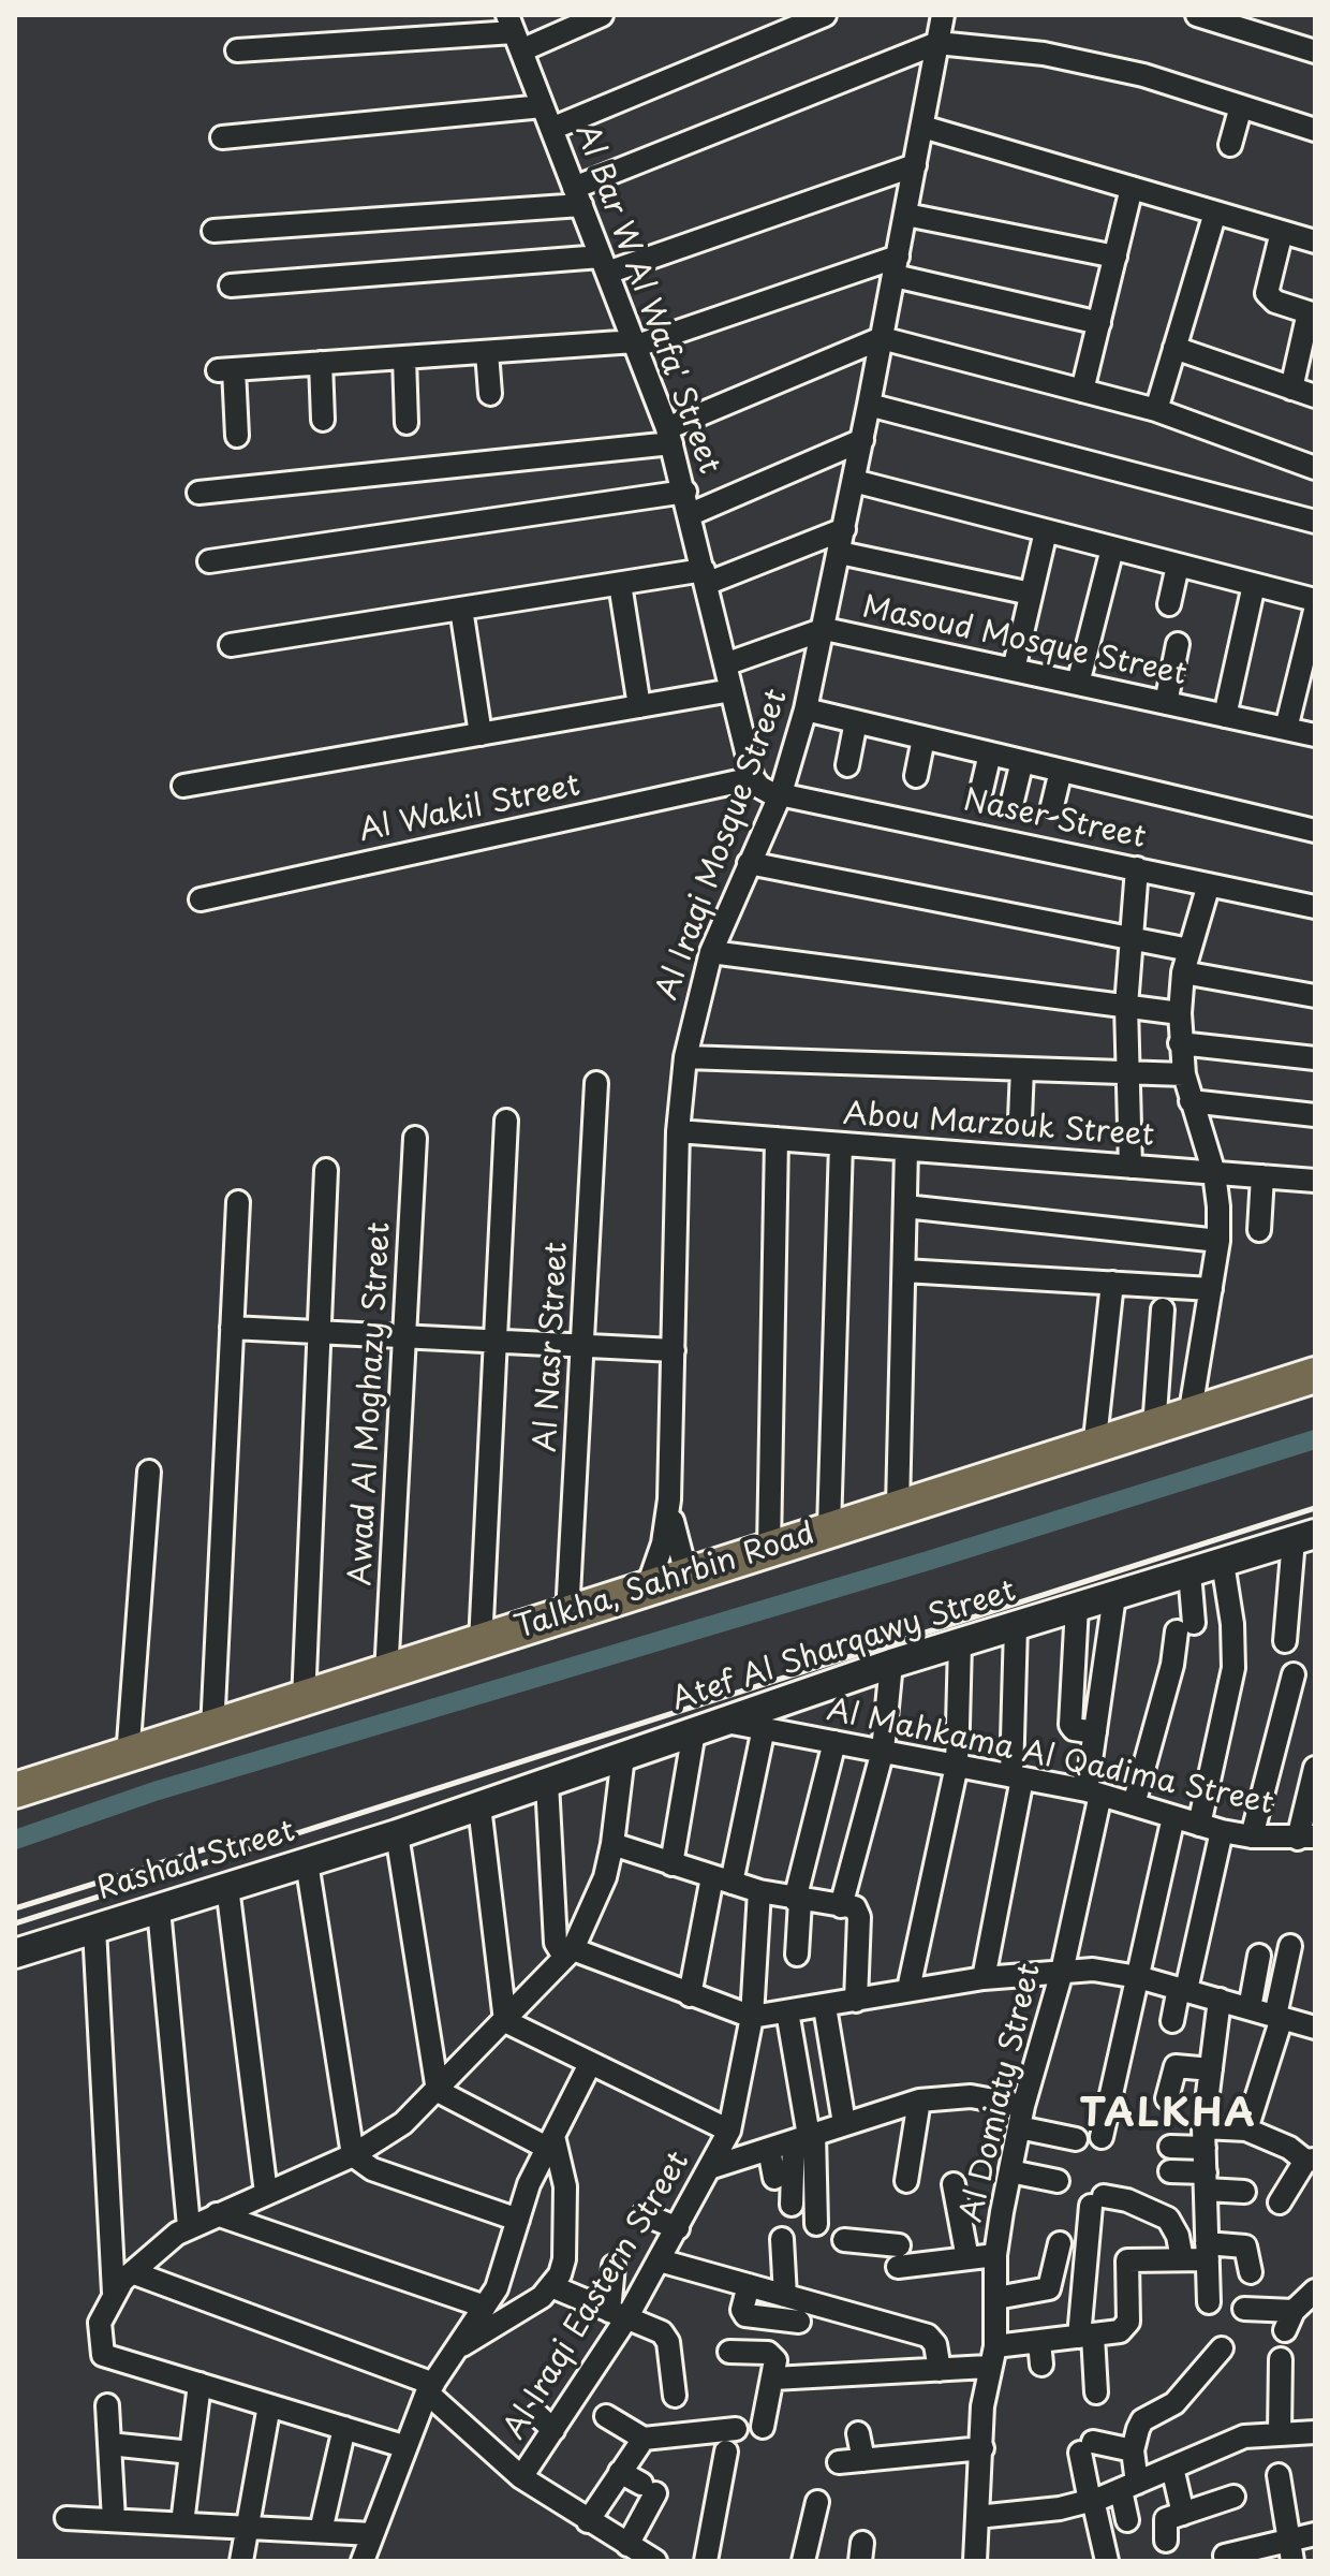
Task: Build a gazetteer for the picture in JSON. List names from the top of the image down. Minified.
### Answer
{"streets":{"main road":["Talkha, Sahrbin Road"],"street":["Al Bar W Al Wafa' Street","Masoud Mosque Street","Al Wakil Street","Naser Street","Al Iraqi Mosque Street","Abou Marzouk Street","Al Nasr Street","Awad Al Moghazy Street","Atef Al Sharqawy Street","Al Mahkama Al Qadima Street","Rashad Street","Al Domiaty Street","Al Iraqi Eastern Street"]},"crossings":[["Al Bar W Al Wafa' Street","Masoud Mosque Street"],["Al Bar W Al Wafa' Street","Al Wakil Street"],["Masoud Mosque Street","Al Iraqi Mosque Street"],["Naser Street","Al Iraqi Mosque Street"],["Al Iraqi Mosque Street","Abou Marzouk Street"],["Al Iraqi Mosque Street","Talkha, Sahrbin Road"],["Al Nasr Street","Talkha, Sahrbin Road"],["Awad Al Moghazy Street","Talkha, Sahrbin Road"],["Atef Al Sharqawy Street","Al Mahkama Al Qadima Street"],["Atef Al Sharqawy Street","Rashad Street"],["Atef Al Sharqawy Street","Al Domiaty Street"],["Al Mahkama Al Qadima Street","Al Domiaty Street"]],"districts":["TALKHA"]}
